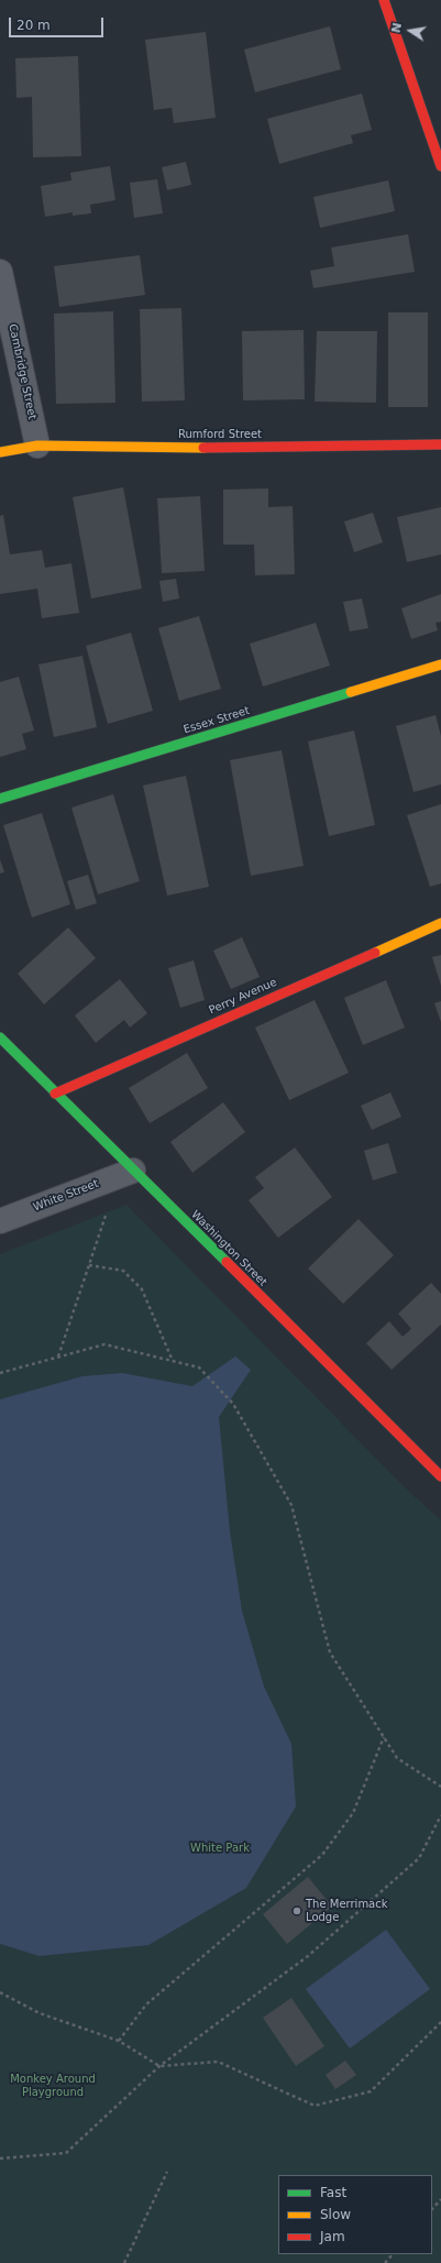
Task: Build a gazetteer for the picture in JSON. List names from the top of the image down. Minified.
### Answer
{"streets":{"street":["Cambridge Street","Rumford Street","Essex Street","Perry Avenue","White Street","Washington Street"]},"crossings":[["Cambridge Street","Rumford Street"],["Perry Avenue","Washington Street"],["White Street","Washington Street"]],"parks":["White Park","Monkey Around Playground"],"places":["The Merrimack Lodge"],"legend":["Fast","Slow","Jam"],"scale_bar":"20 m","north":"left"}
